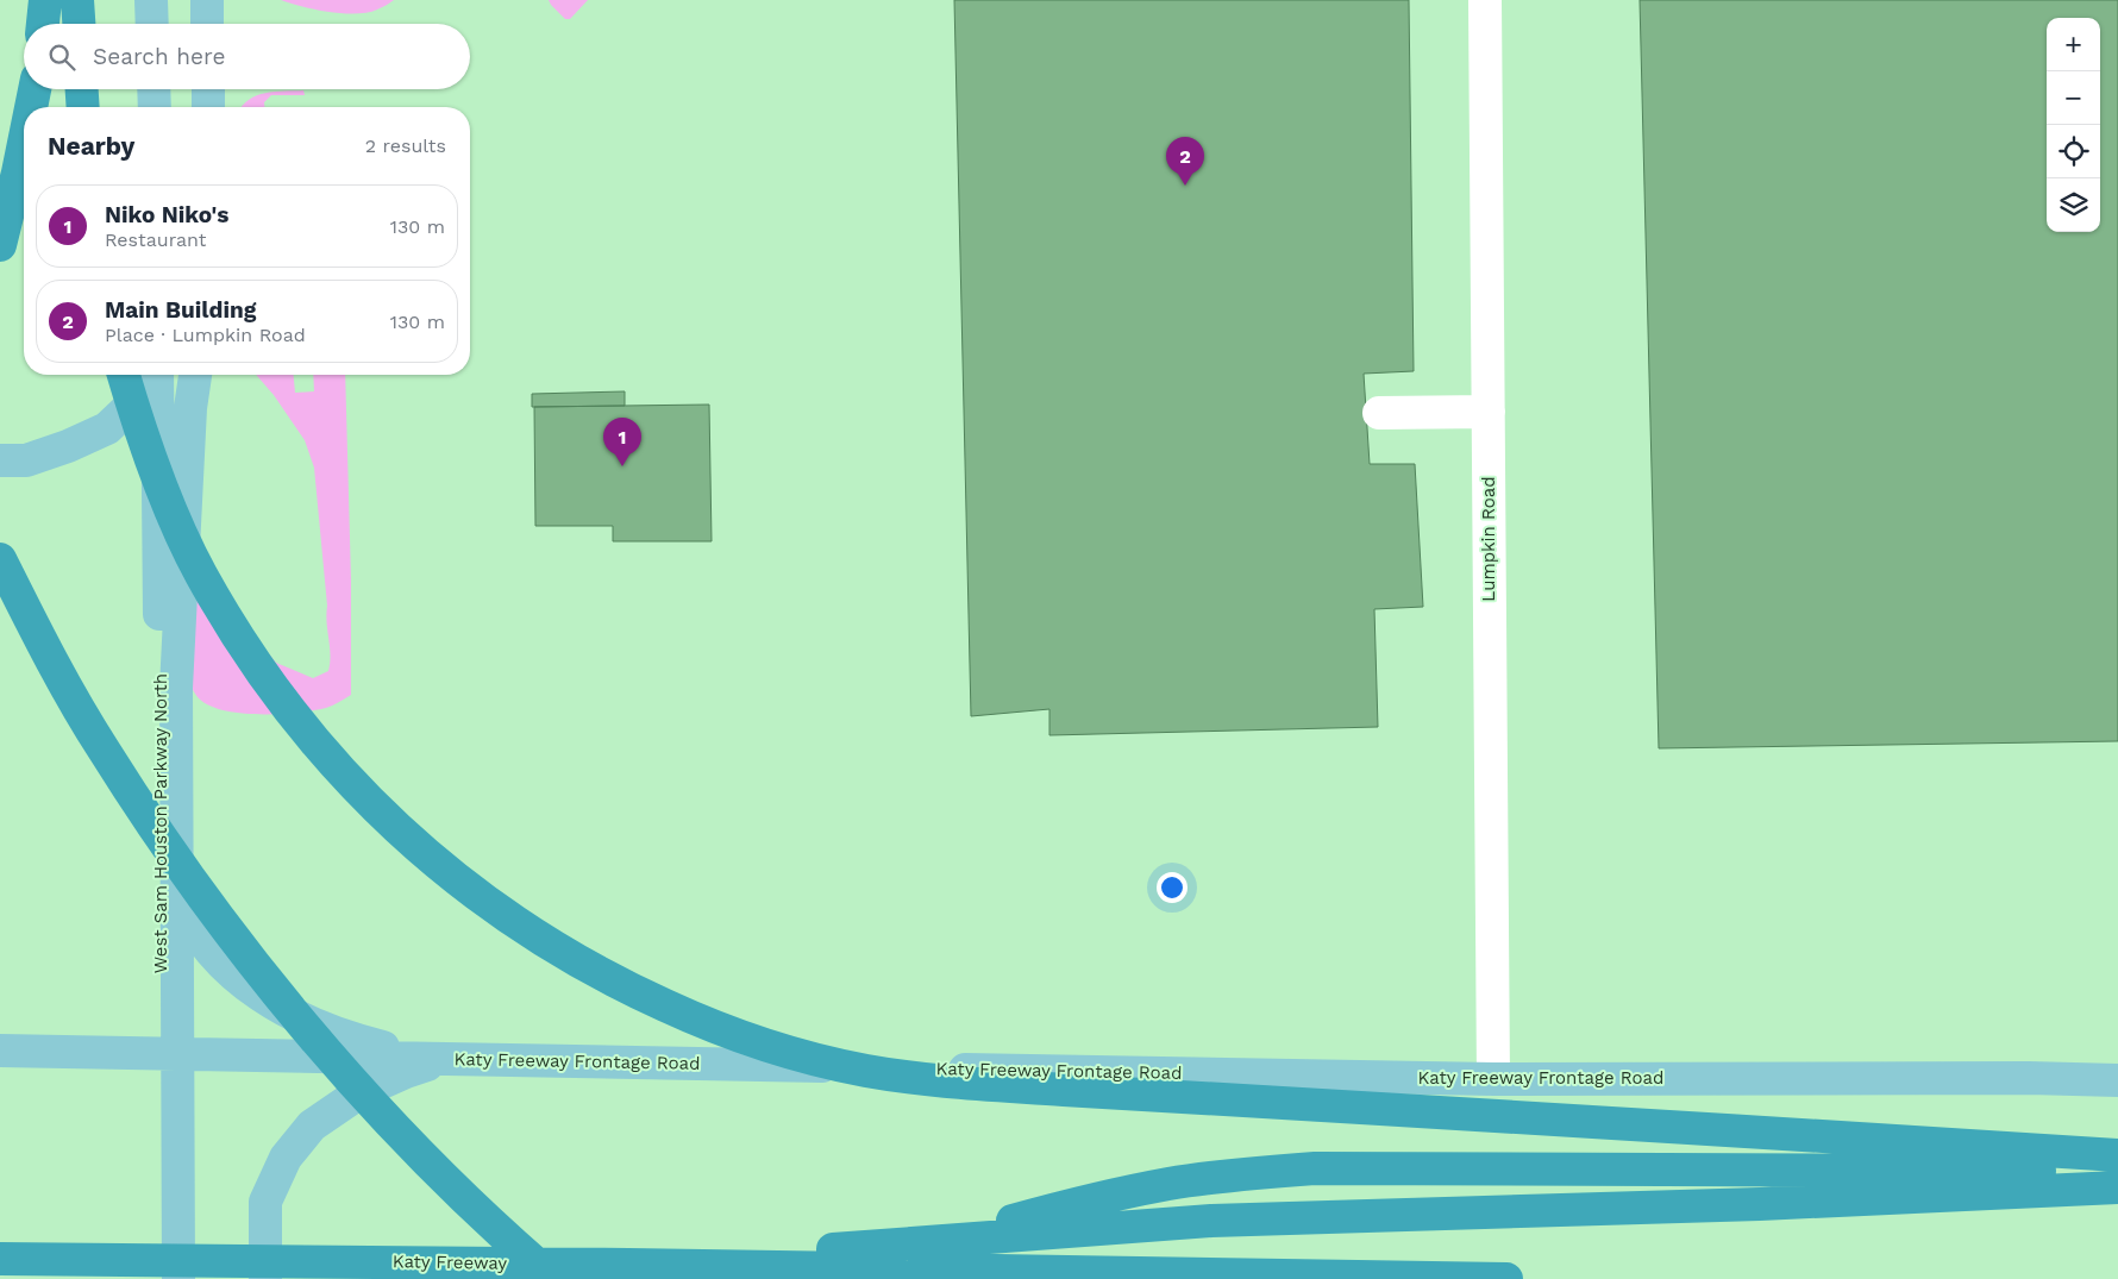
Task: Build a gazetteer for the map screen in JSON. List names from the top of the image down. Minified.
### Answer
{"streets":{"highway":["Katy Freeway"],"main road":["West Sam Houston Parkway North","Katy Freeway Frontage Road"],"street":["Lumpkin Road"]},"crossings":[["Lumpkin Road","Katy Freeway Frontage Road"]],"page":{"map_buttons":["+","−"],"search":"Search here","heading":["Nearby","2 results"],"pins":["2","1"],"list":[{"mark":"1","name":"Niko Niko's","note":"Restaurant","value":"130 m"},{"mark":"2","name":"Main Building","note":"Place · Lumpkin Road","value":"130 m"}]}}
